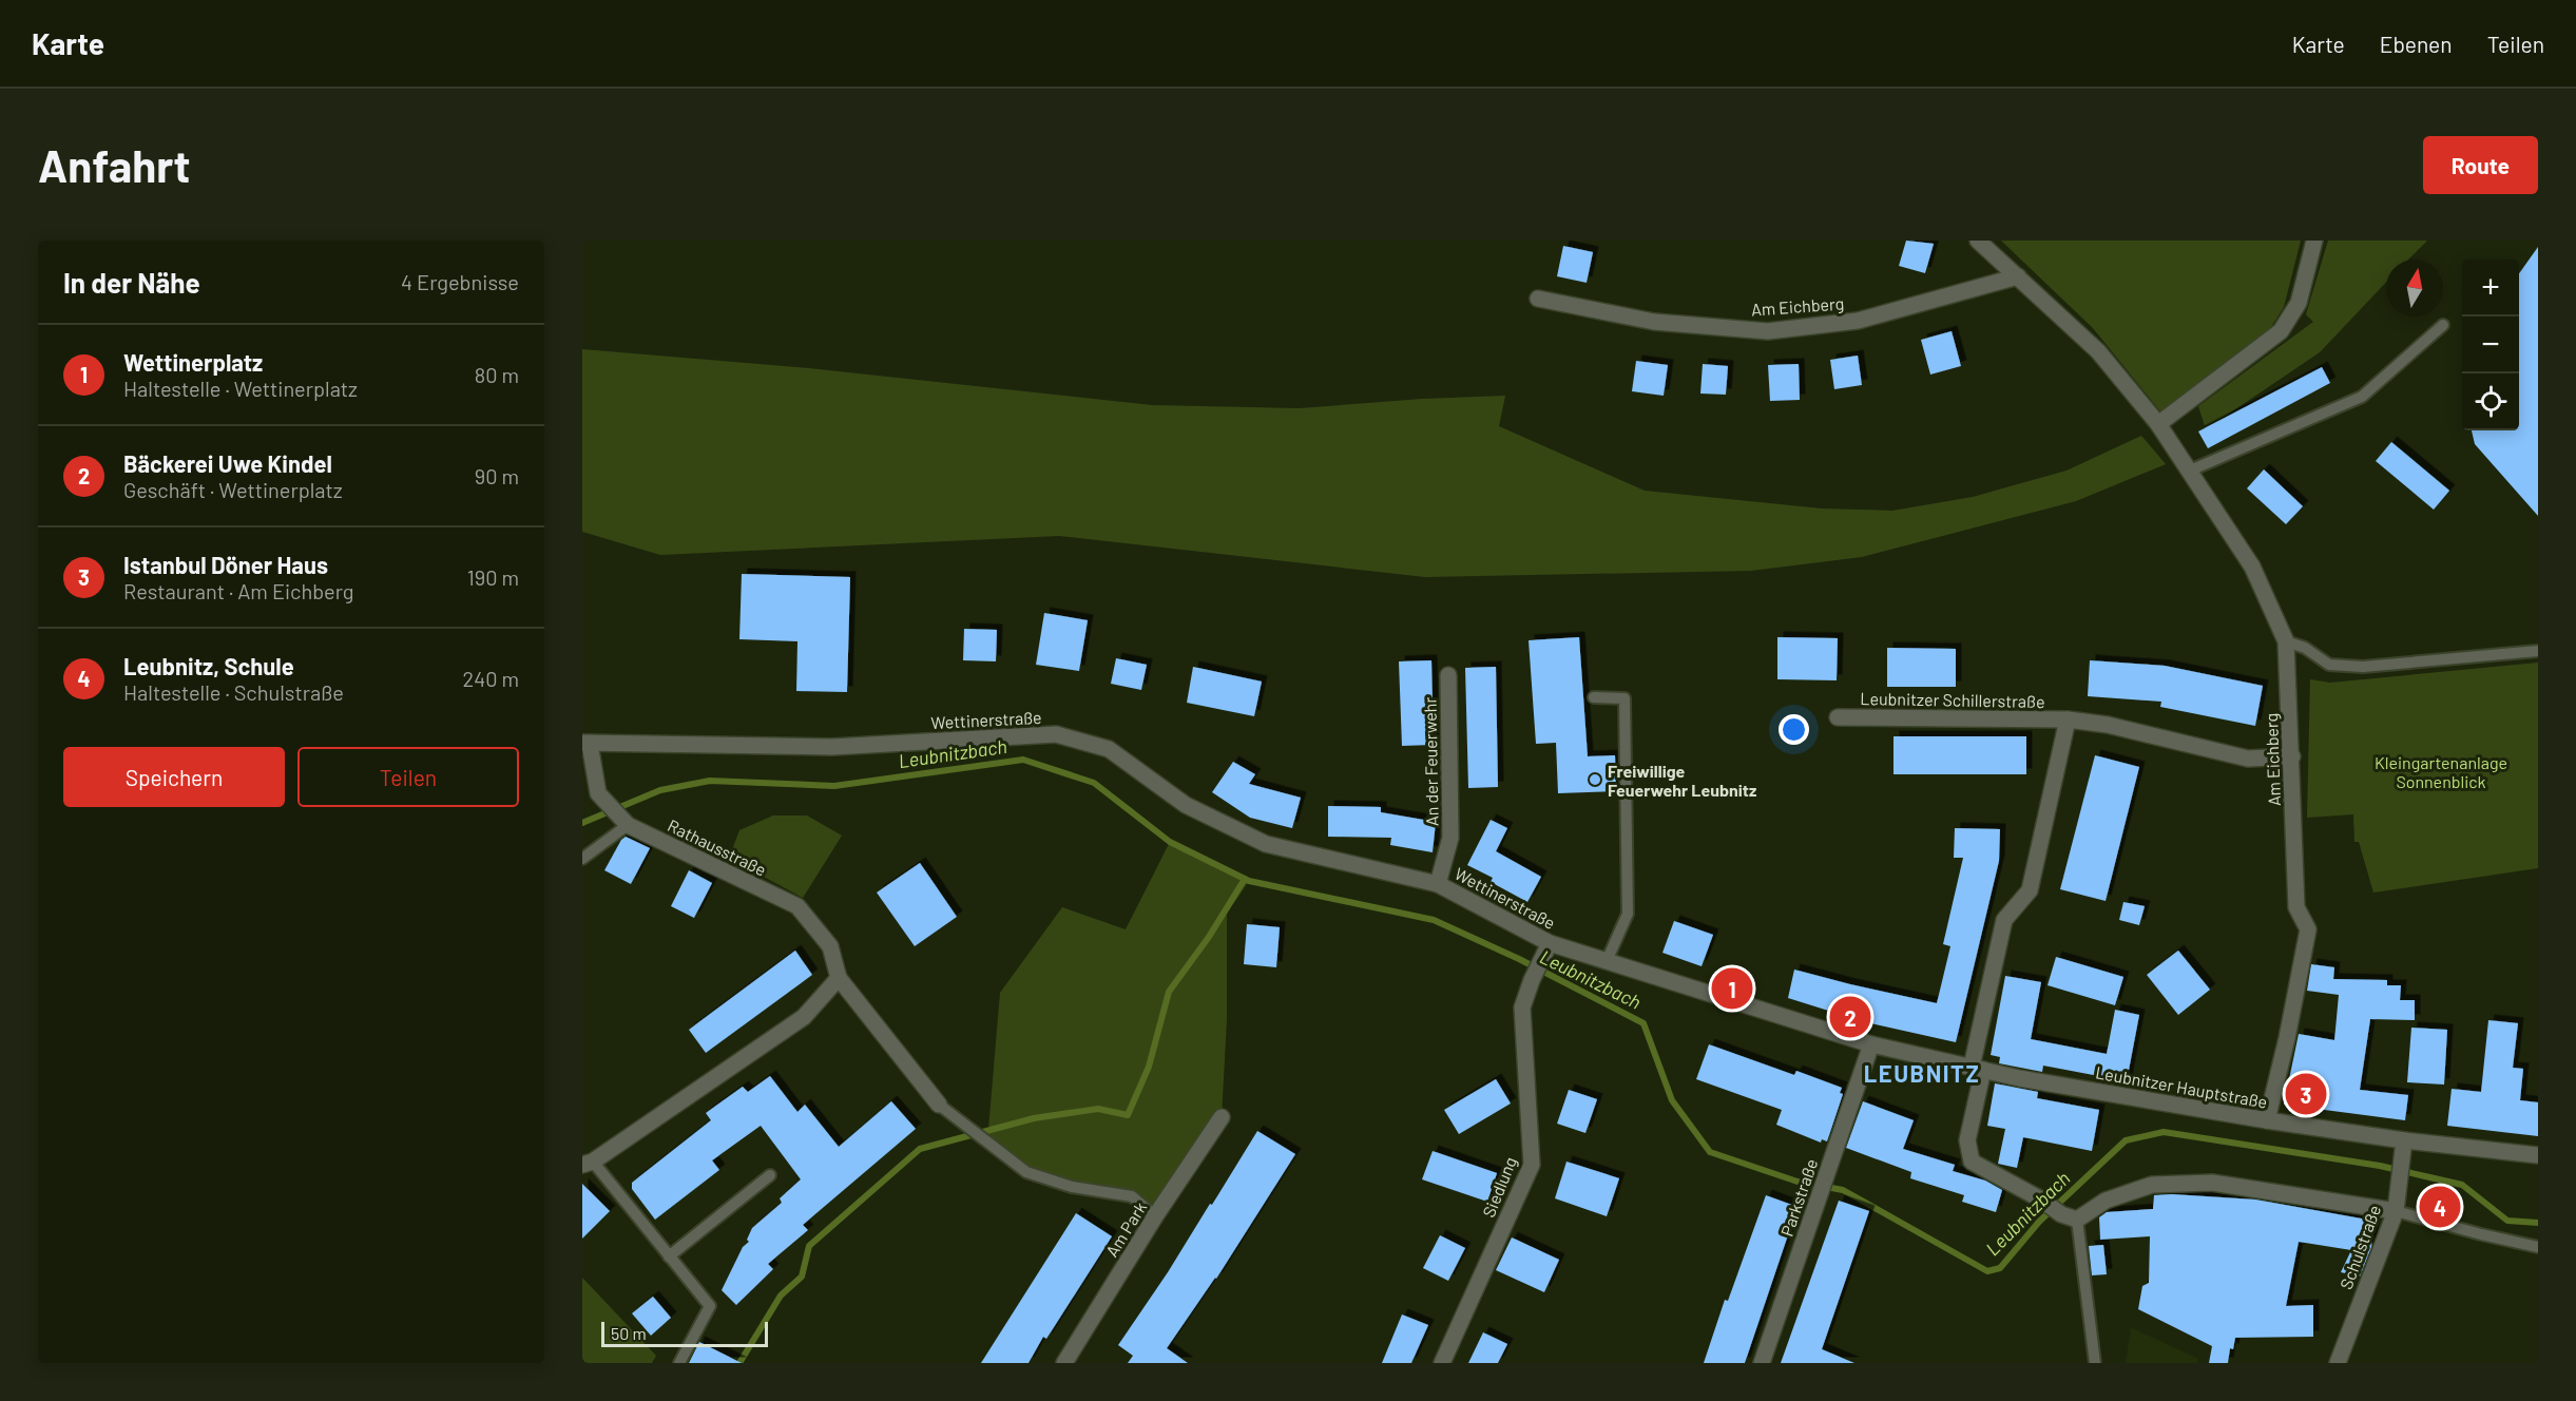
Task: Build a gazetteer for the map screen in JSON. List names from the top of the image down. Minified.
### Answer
{"streets":{"street":["Am Eichberg","Leubnitzer Schillerstraße","Wettinerstraße","An der Feuerwehr","Rathausstraße","Leubnitzer Hauptstraße","Siedlung","Parkstraße","Am Park","Schulstraße"]},"crossings":[["Am Eichberg","Leubnitzer Schillerstraße"],["Am Eichberg","Leubnitzer Hauptstraße"],["Leubnitzer Schillerstraße","Leubnitzer Hauptstraße"],["Wettinerstraße","An der Feuerwehr"],["Wettinerstraße","Rathausstraße"],["Wettinerstraße","Leubnitzer Hauptstraße"],["Wettinerstraße","Siedlung"],["Wettinerstraße","Parkstraße"],["Leubnitzer Hauptstraße","Parkstraße"],["Leubnitzer Hauptstraße","Schulstraße"]],"districts":["LEUBNITZ"],"water":["Leubnitzbach"],"parks":["Kleingartenanlage Sonnenblick"],"places":["Freiwillige Feuerwehr Leubnitz"],"scale_bar":"50 m","north":"top","page":{"header":"Karte","nav":["Karte","Ebenen","Teilen"],"buttons":["Route",["Speichern","Teilen"]],"title":"Anfahrt","heading":["In der Nähe","4 Ergebnisse"],"map_buttons":["+","−"],"list":[{"mark":"1","name":"Wettinerplatz","note":"Haltestelle · Wettinerplatz","value":"80 m"},{"mark":"2","name":"Bäckerei Uwe Kindel","note":"Geschäft · Wettinerplatz","value":"90 m"},{"mark":"3","name":"Istanbul Döner Haus","note":"Restaurant · Am Eichberg","value":"190 m"},{"mark":"4","name":"Leubnitz, Schule","note":"Haltestelle · Schulstraße","value":"240 m"}],"pins":["1","2","3","4"],"scale":"50 m"}}
